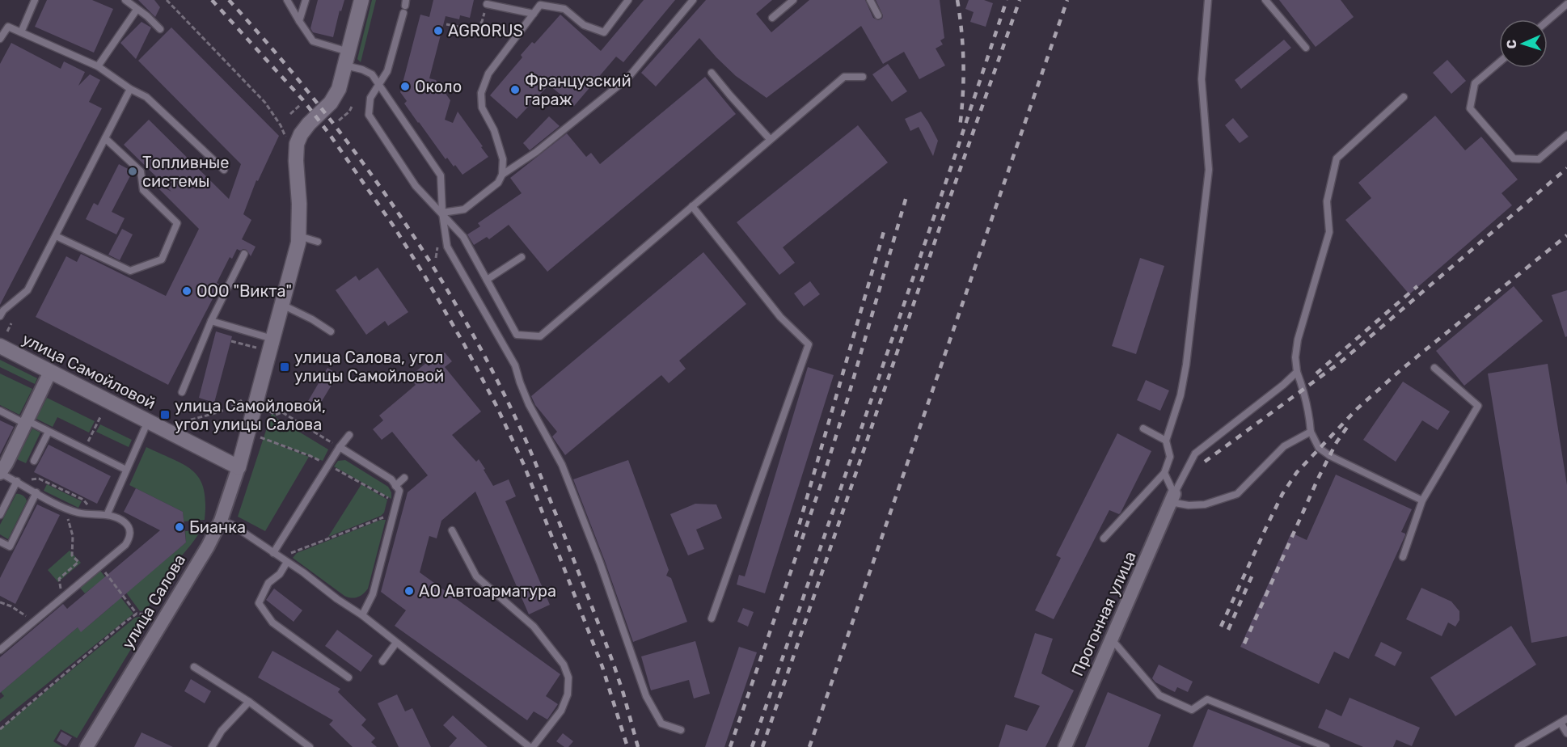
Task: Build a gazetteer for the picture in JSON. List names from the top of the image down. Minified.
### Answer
{"streets":{"street":["улица Самойловой","улица Салова","Прогонная улица"]},"crossings":[["улица Самойловой","улица Салова"]],"places":{"other":["AGRORUS","Около","Французский гараж","Топливные системы","ООО \"Викта\"","Бианка","АО Автоарматура"],"transit":["улица Салова, угол улицы Самойловой","улица Самойловой, угол улицы Салова"]},"north":"left"}
